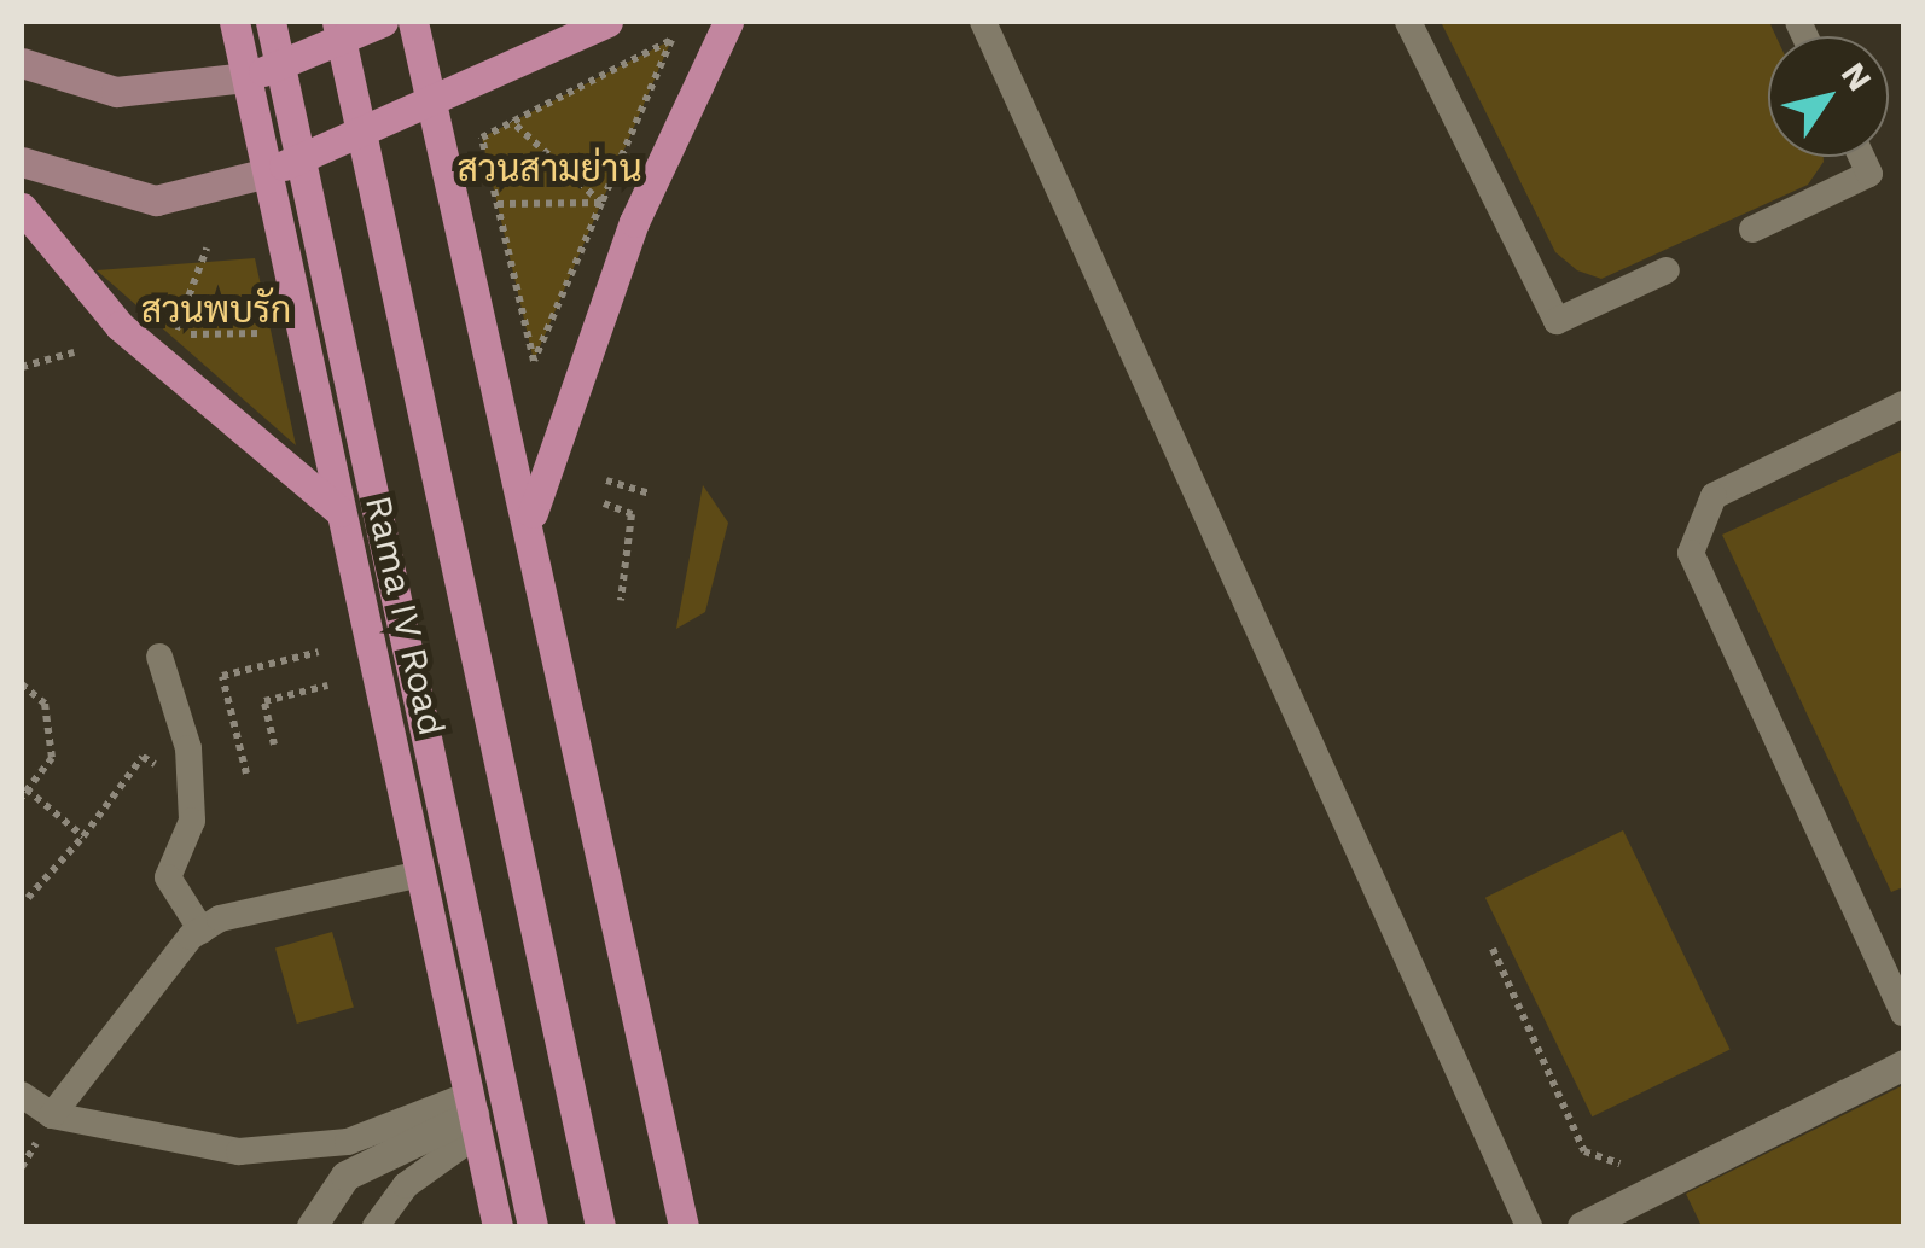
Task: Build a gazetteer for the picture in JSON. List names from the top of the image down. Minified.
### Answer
{"streets":{"main road":["Rama IV Road"]},"parks":["สวนสามย่าน","สวนพบรัก"],"north":"top right"}
